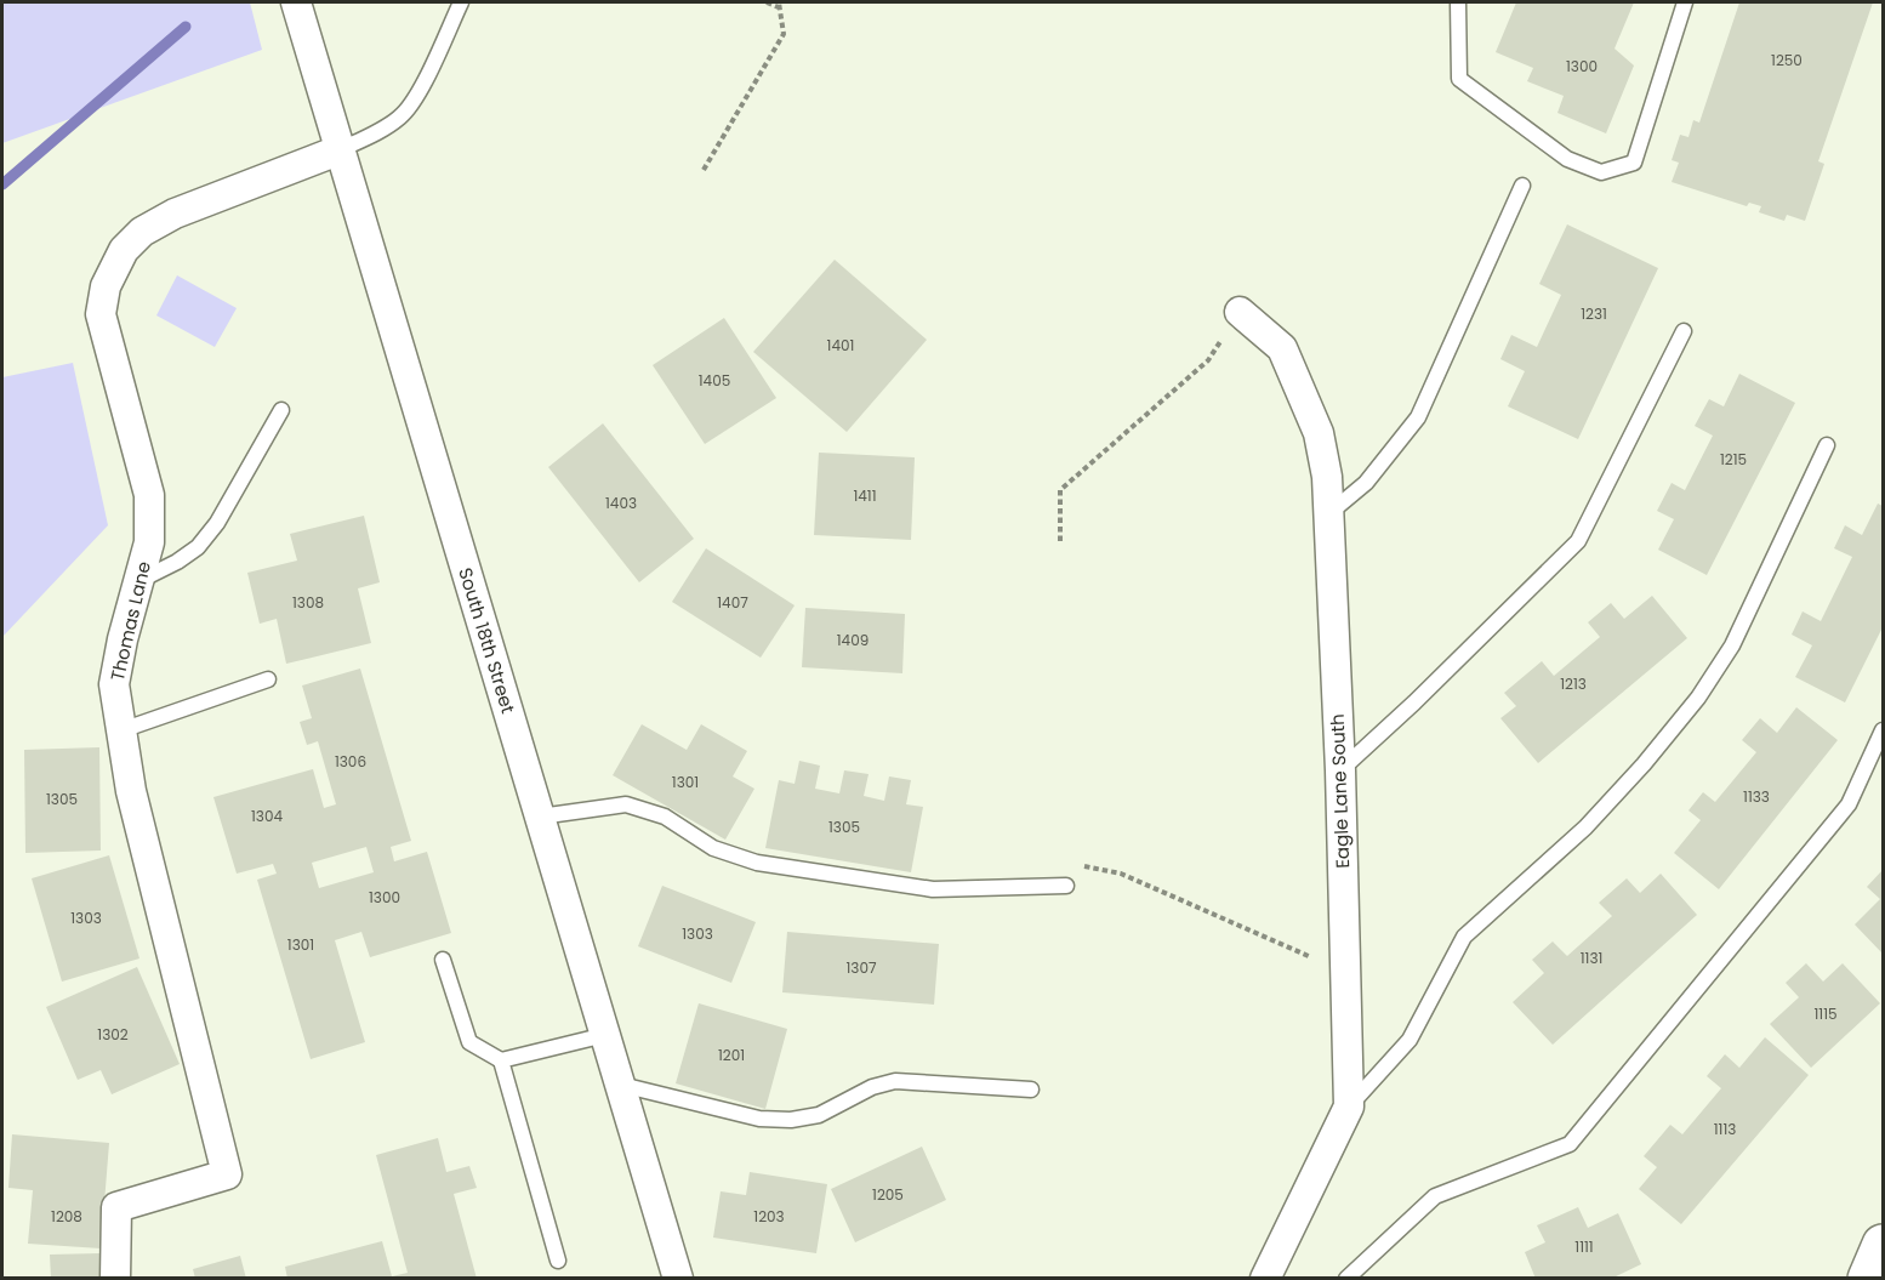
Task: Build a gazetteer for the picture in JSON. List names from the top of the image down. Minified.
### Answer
{"streets":{"street":["Thomas Lane","South 18th Street","Eagle Lane South"]},"crossings":[["Thomas Lane","South 18th Street"]],"house_numbers":["1250","1300","1231","1401","1405","1215","1411","1403","1308","1407","1409","1213","1306","1301","1133","1305","1304","1305","1300","1303","1303","1301","1131","1307","1115","1302","1201","1113","1205","1208","1203","1111"]}
